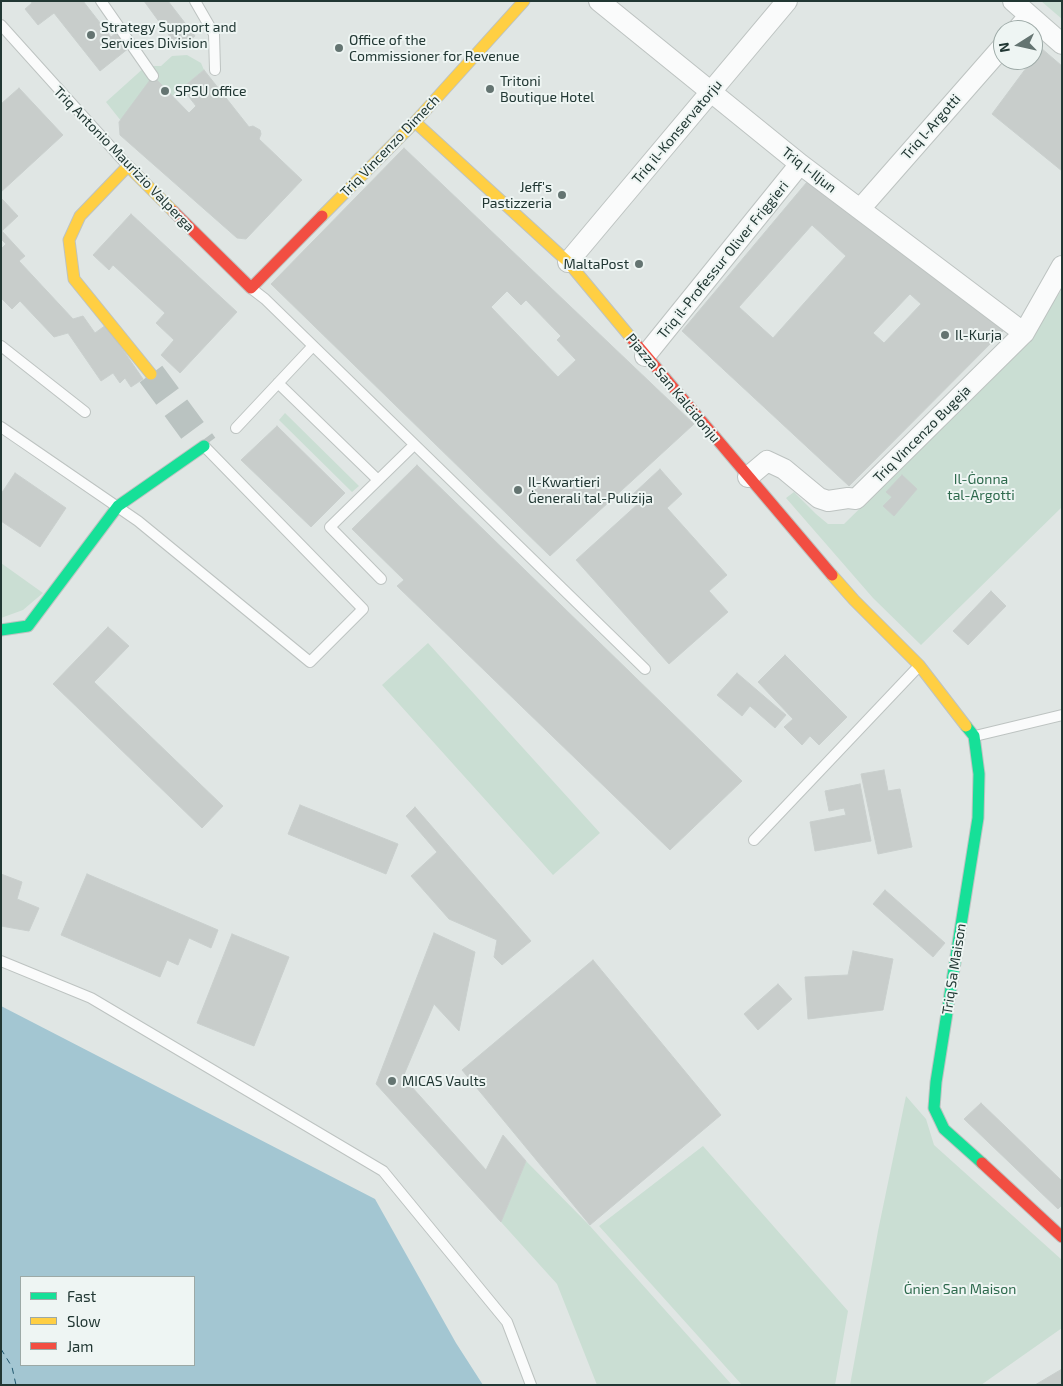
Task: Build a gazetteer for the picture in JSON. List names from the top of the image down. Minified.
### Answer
{"streets":{"street":["Triq l-Argotti","Triq il-Konservatorju","Triq Vincenzo Dimech","Triq Antonio Maurizio Valperga","Triq l-Iljun","Triq il-Professur Oliver Friggieri","Pjazza San Kalċidonju","Triq Vincenzo Bugeja","Triq Sa Maison"]},"crossings":[["Triq l-Argotti","Triq l-Iljun"],["Triq il-Konservatorju","Triq l-Iljun"],["Triq il-Konservatorju","Pjazza San Kalċidonju"],["Triq Vincenzo Dimech","Triq Antonio Maurizio Valperga"],["Triq Vincenzo Dimech","Pjazza San Kalċidonju"],["Triq l-Iljun","Triq il-Professur Oliver Friggieri"],["Triq l-Iljun","Triq Vincenzo Bugeja"],["Triq il-Professur Oliver Friggieri","Pjazza San Kalċidonju"],["Pjazza San Kalċidonju","Triq Vincenzo Bugeja"]],"parks":["Il-Ġonna tal-Argotti","Ġnien San Maison"],"places":["Strategy Support and Services Division","Office of the Commissioner for Revenue","Tritoni Boutique Hotel","SPSU office","Jeff's Pastizzeria","MaltaPost","Il-Kurja","Il-Kwartieri Ġenerali tal-Pulizija","MICAS Vaults"],"legend":["Fast","Slow","Jam"],"north":"left"}
